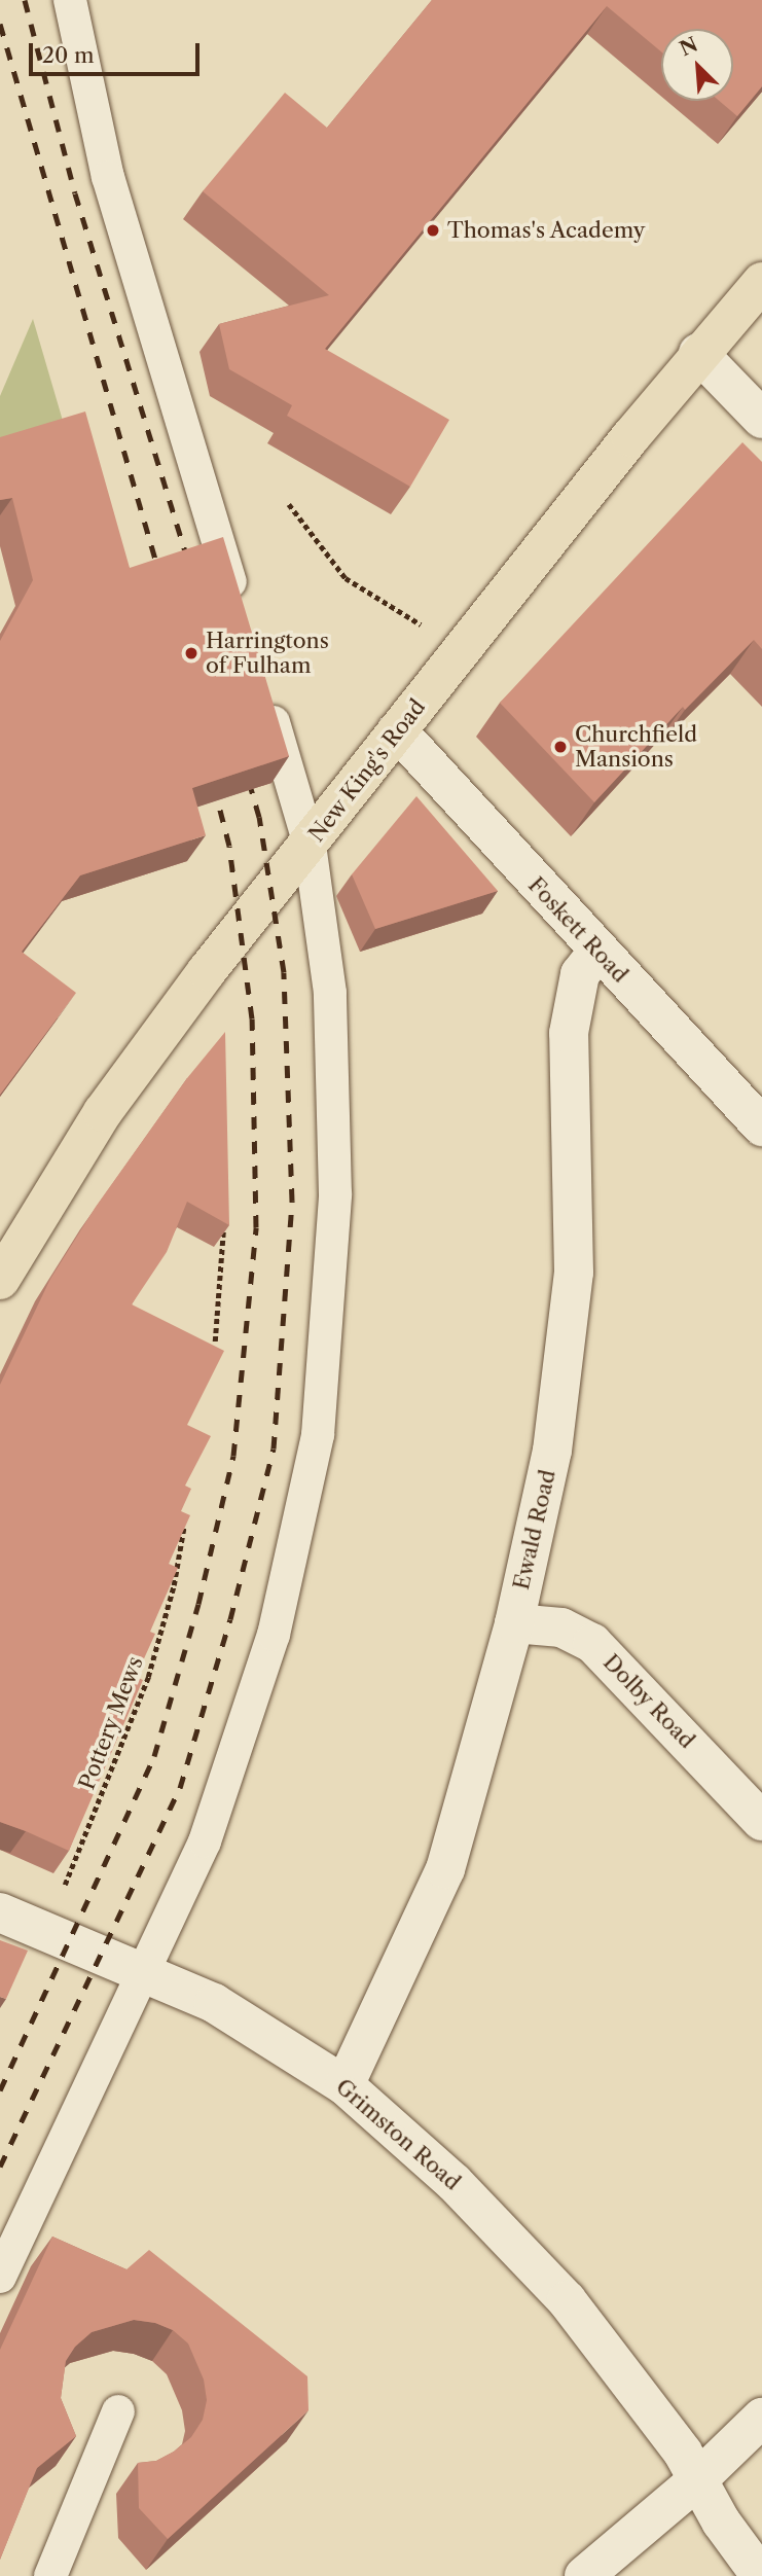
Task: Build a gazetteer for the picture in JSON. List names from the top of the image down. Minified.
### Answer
{"streets":{"main road":["New King's Road"],"street":["Foskett Road","Ewald Road","Dolby Road","Grimston Road"],"path":["Pottery Mews"]},"crossings":[["New King's Road","Foskett Road"],["Foskett Road","Ewald Road"],["Ewald Road","Dolby Road"],["Ewald Road","Grimston Road"],["Pottery Mews","Grimston Road"]],"places":["Thomas's Academy","Harringtons of Fulham","Churchfield Mansions"],"scale_bar":"20 m","north":"top left"}
